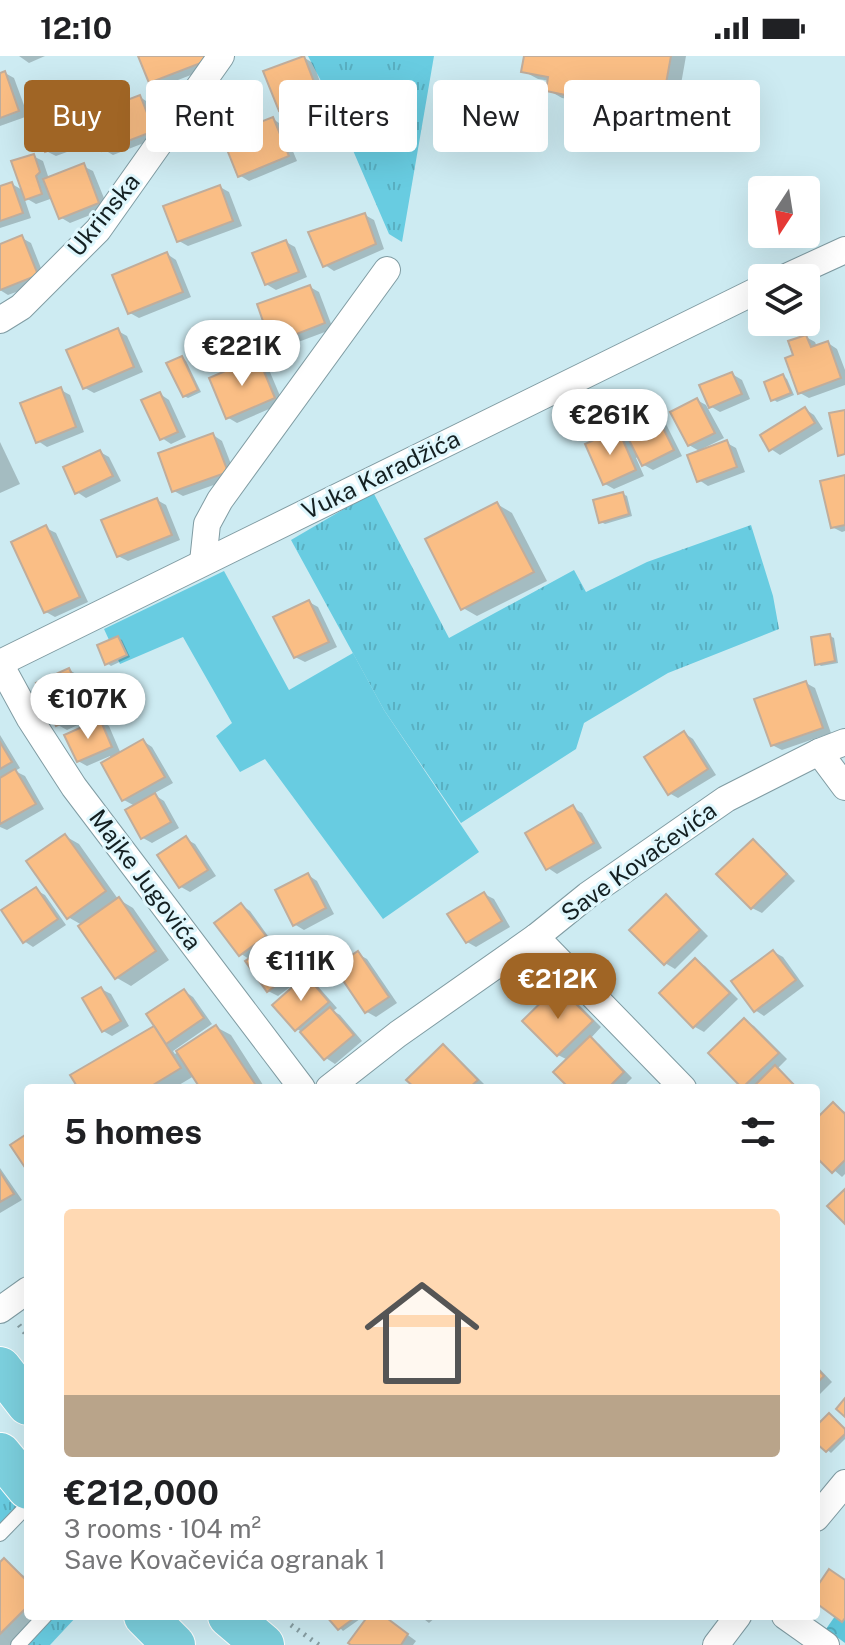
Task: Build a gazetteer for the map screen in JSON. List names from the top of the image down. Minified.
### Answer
{"streets":{"street":["Ukrinska","Vuka Karadžića","Save Kovačevića","Majke Jugovića"]},"crossings":[["Vuka Karadžića","Majke Jugovića"]],"north":"bottom","page":{"status":"12:10","chip":["Buy","Rent","Filters","New","Apartment"],"price":["€221K","€261K","€107K","€111K","€212K"],"heading":"5 homes","list":[{"name":"€212,000","note":"3 rooms · 104 m² · Save Kovačevića ogranak 1"}]}}
